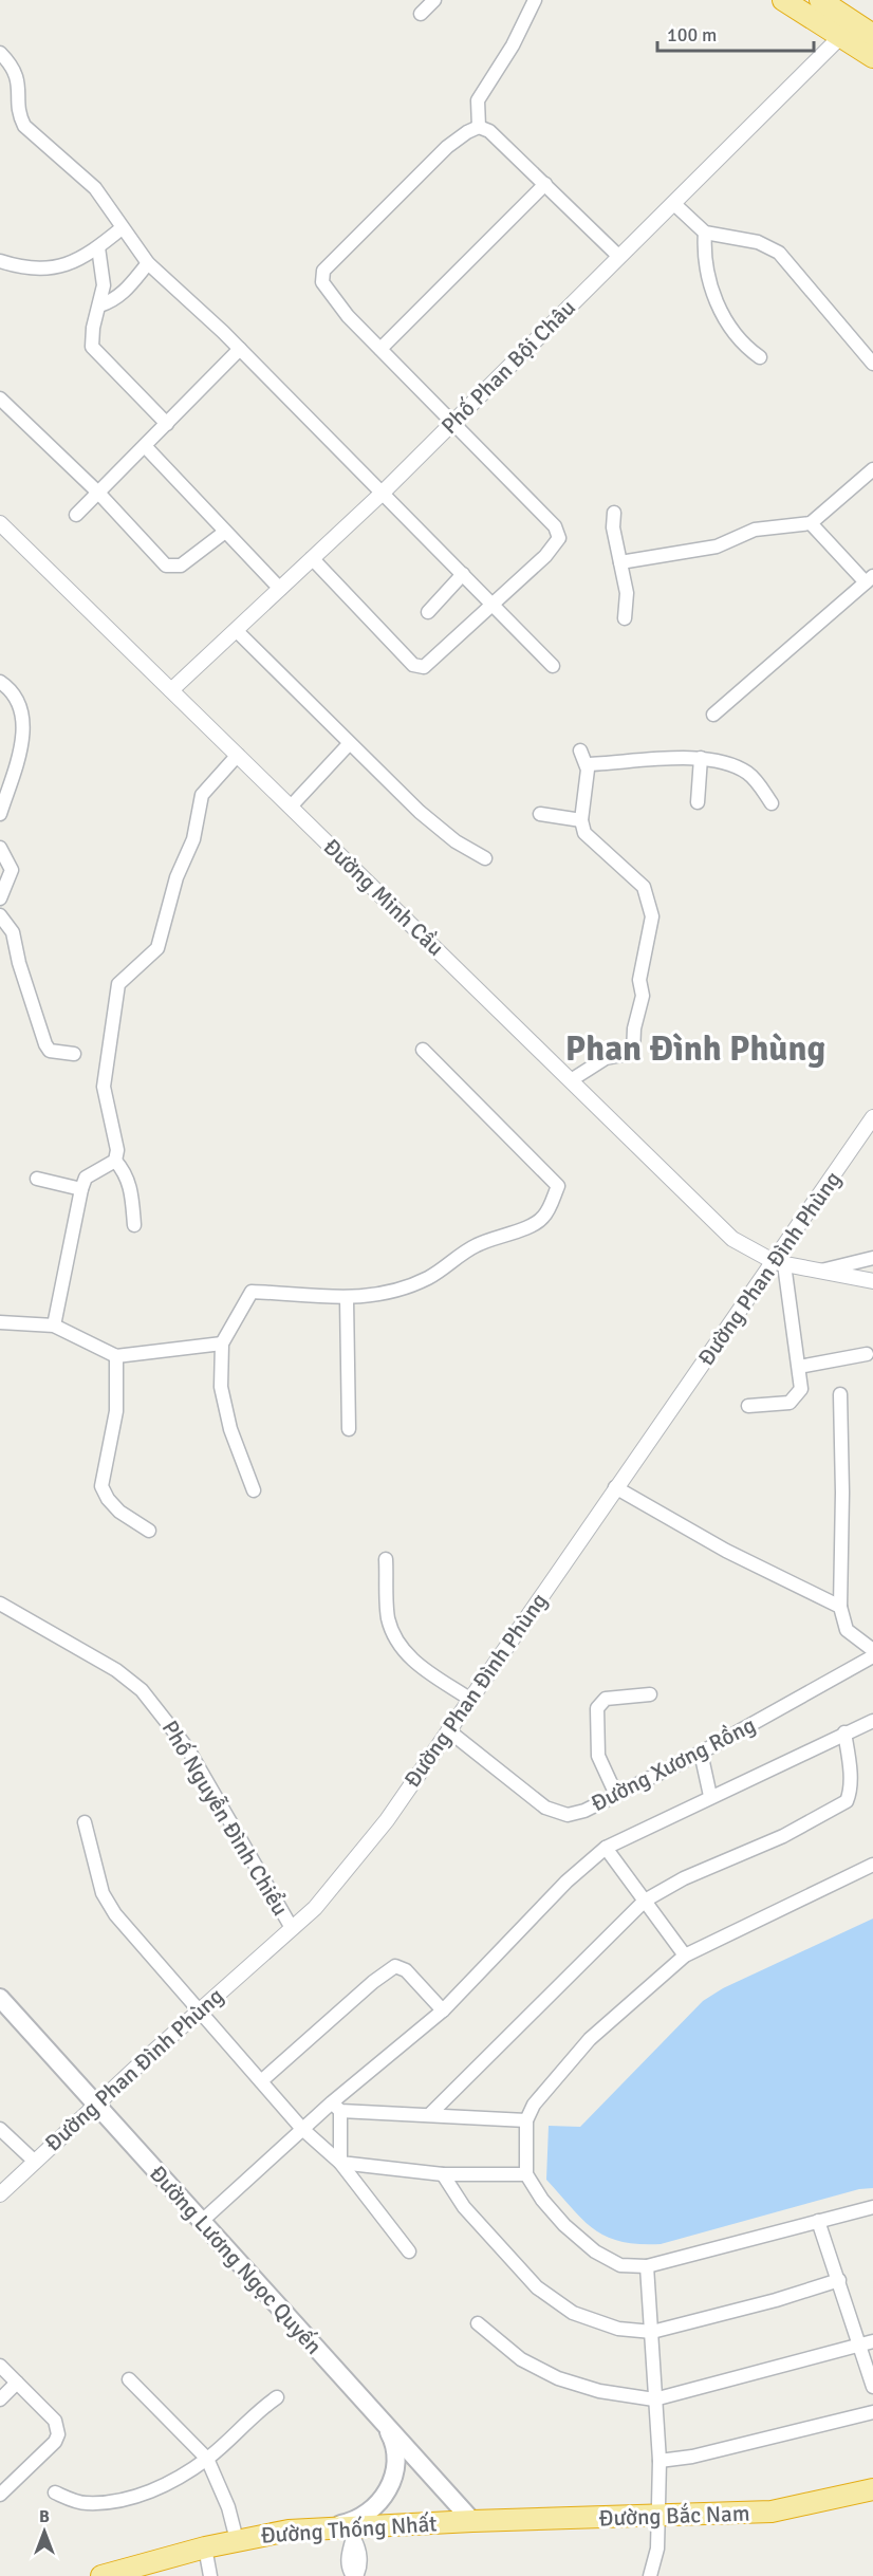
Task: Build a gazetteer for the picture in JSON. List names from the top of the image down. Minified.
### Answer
{"streets":{"highway":["Đường Bắc Nam","Đường Thống Nhất"],"main road":["Đường Lương Ngọc Quyến"],"street":["Phố Phan Bội Châu","Đường Minh Cầu","Đường Phan Đình Phùng","Đường Xương Rồng","Phố Nguyễn Đình Chiểu"]},"crossings":[["Phố Phan Bội Châu","Đường Minh Cầu"],["Đường Minh Cầu","Đường Phan Đình Phùng"],["Đường Phan Đình Phùng","Đường Xương Rồng"],["Đường Phan Đình Phùng","Phố Nguyễn Đình Chiểu"],["Đường Phan Đình Phùng","Đường Lương Ngọc Quyến"],["Đường Lương Ngọc Quyến","Đường Bắc Nam"],["Đường Lương Ngọc Quyến","Đường Thống Nhất"],["Đường Bắc Nam","Đường Thống Nhất"]],"districts":["Phan Đình Phùng"],"scale_bar":"100 m","north":"top"}
